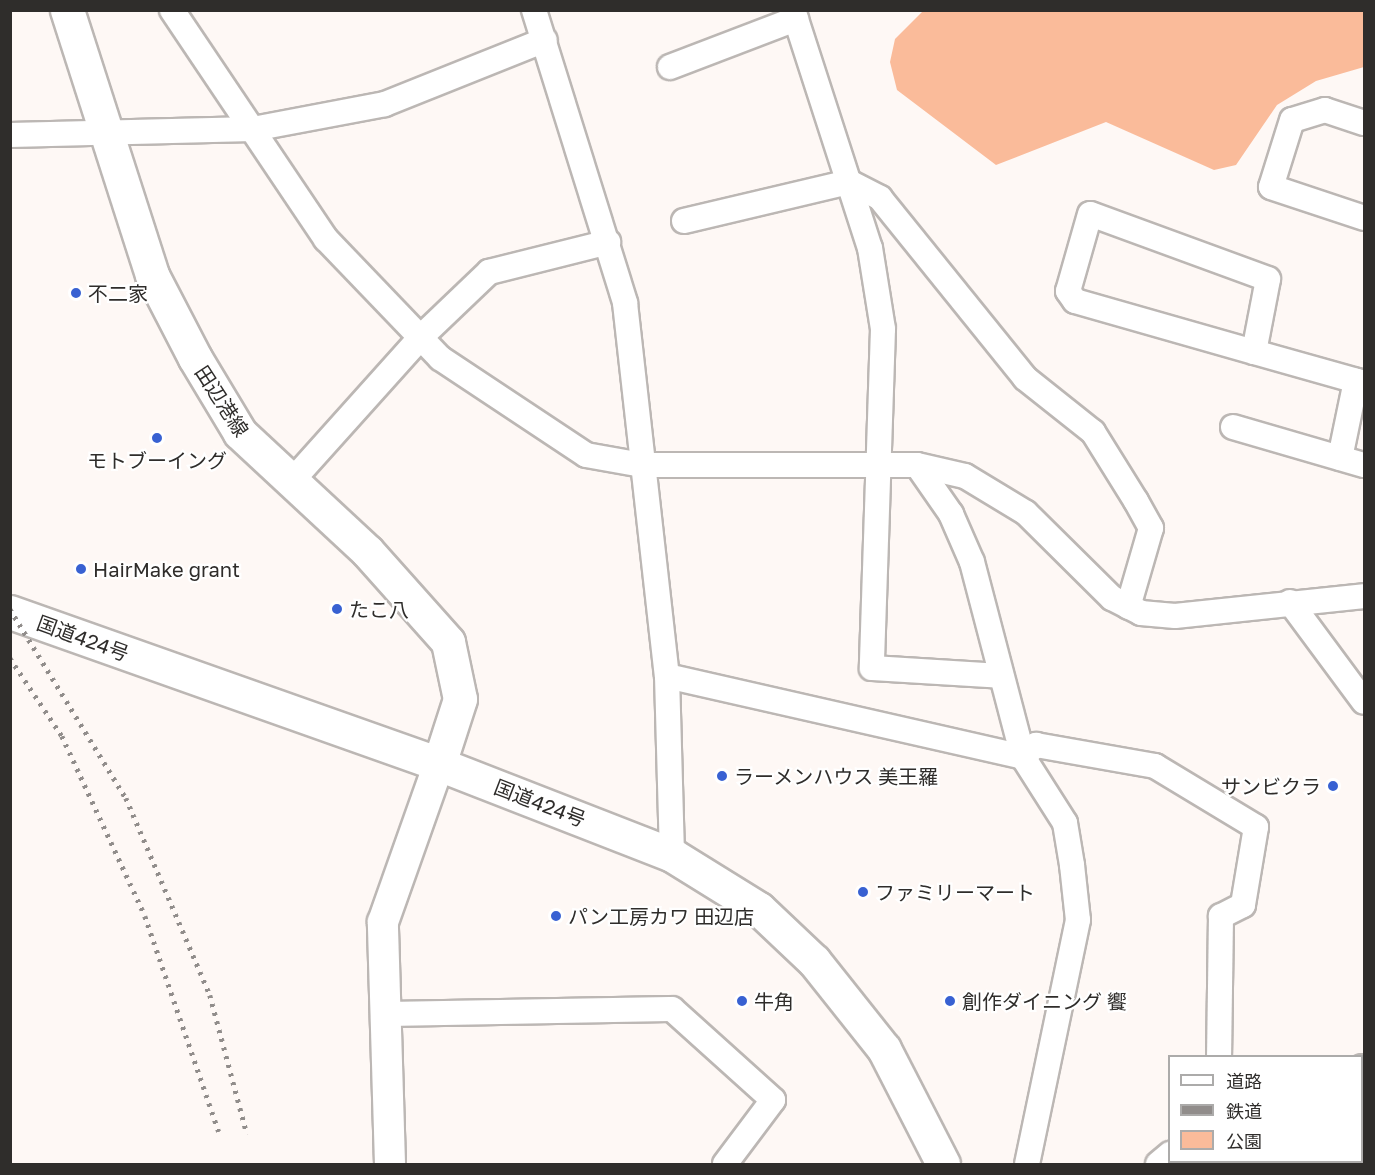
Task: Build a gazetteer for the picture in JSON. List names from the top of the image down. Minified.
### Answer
{"streets":{"main road":["田辺港線","国道424号"]},"crossings":[["田辺港線","国道424号"]],"places":["不二家","モトブーイング","HairMake grant","たこ八","ラーメンハウス 美王羅","サンビクラ","ファミリーマート","パン工房カワ 田辺店","牛角","創作ダイニング 饗"],"legend":["道路","鉄道","公園"]}
